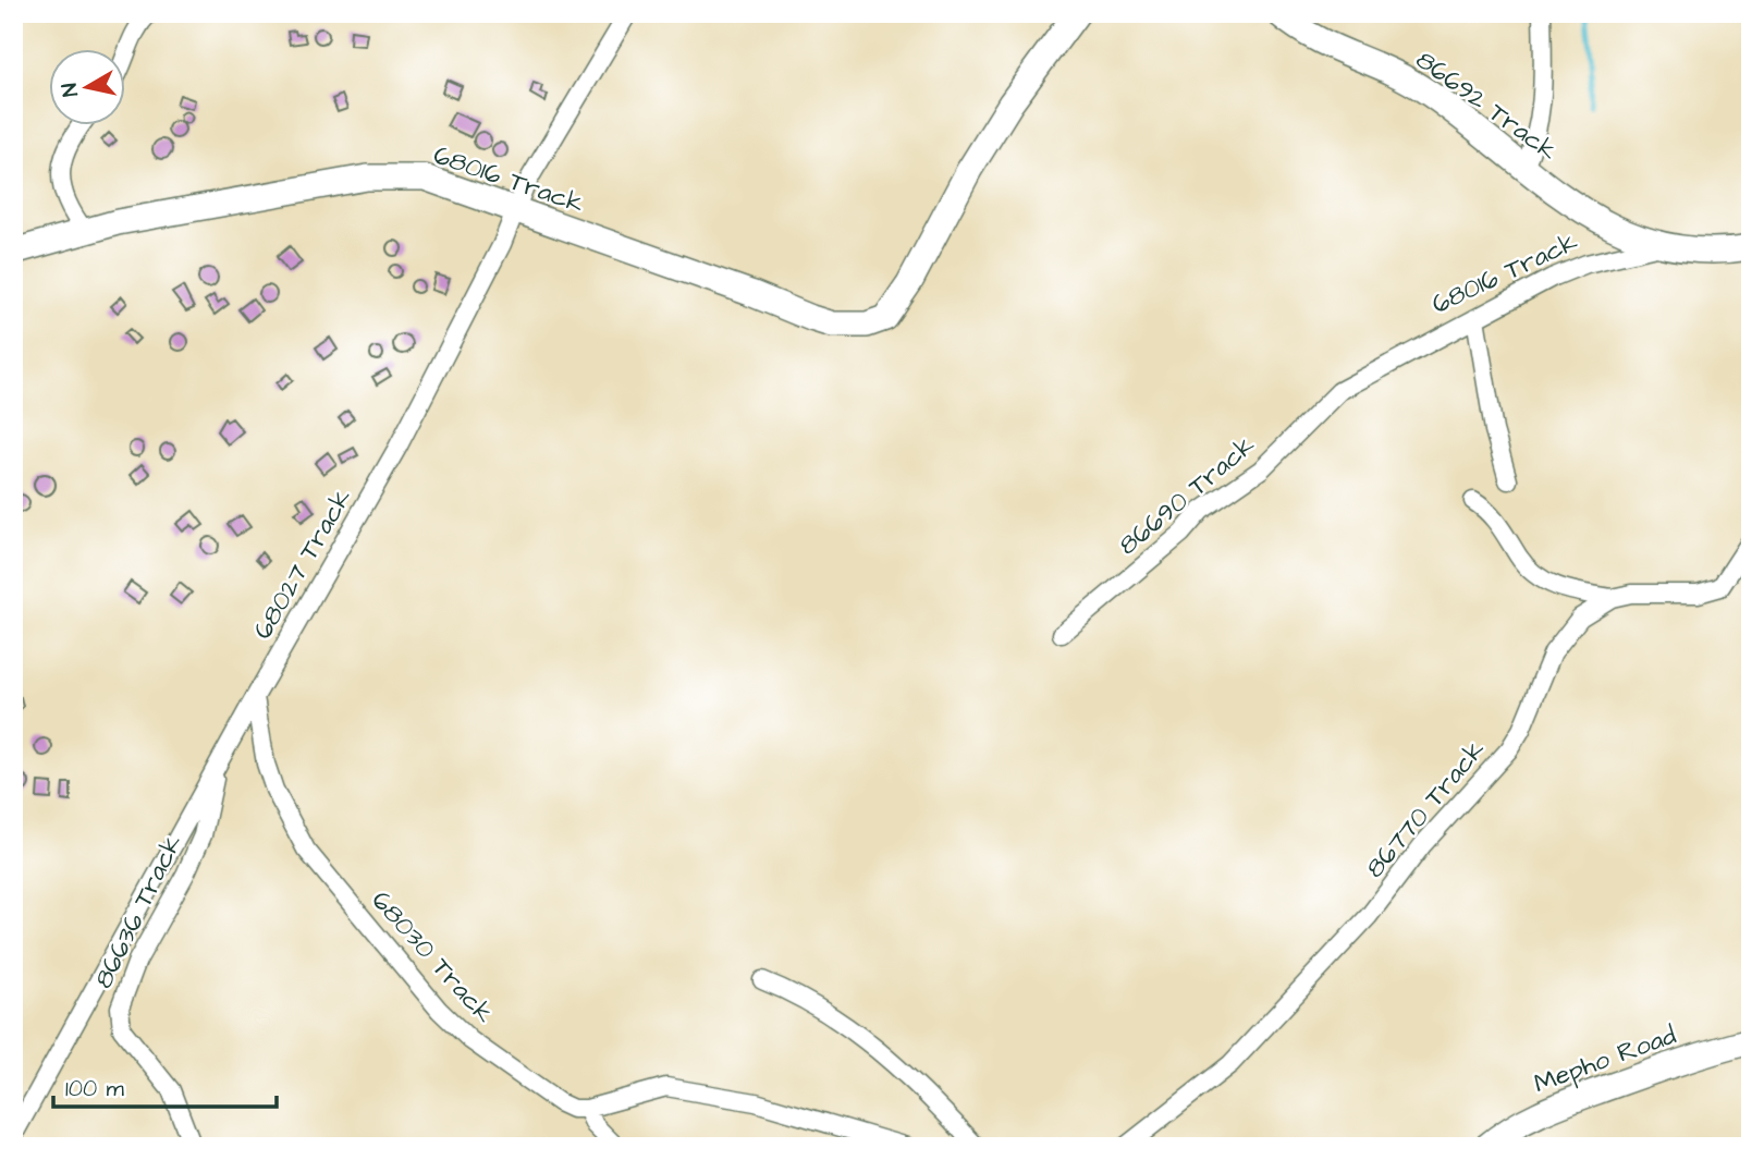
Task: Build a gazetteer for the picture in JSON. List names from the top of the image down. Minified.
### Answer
{"streets":{"street":["86692 Track","68016 Track","86690 Track","68027 Track","86770 Track","86636 Track","68030 Track","Mepho Road"]},"crossings":[["86692 Track","68016 Track"],["68016 Track","86690 Track"],["68016 Track","68027 Track"],["68027 Track","86636 Track"],["68027 Track","68030 Track"]],"scale_bar":"100 m","north":"left"}
